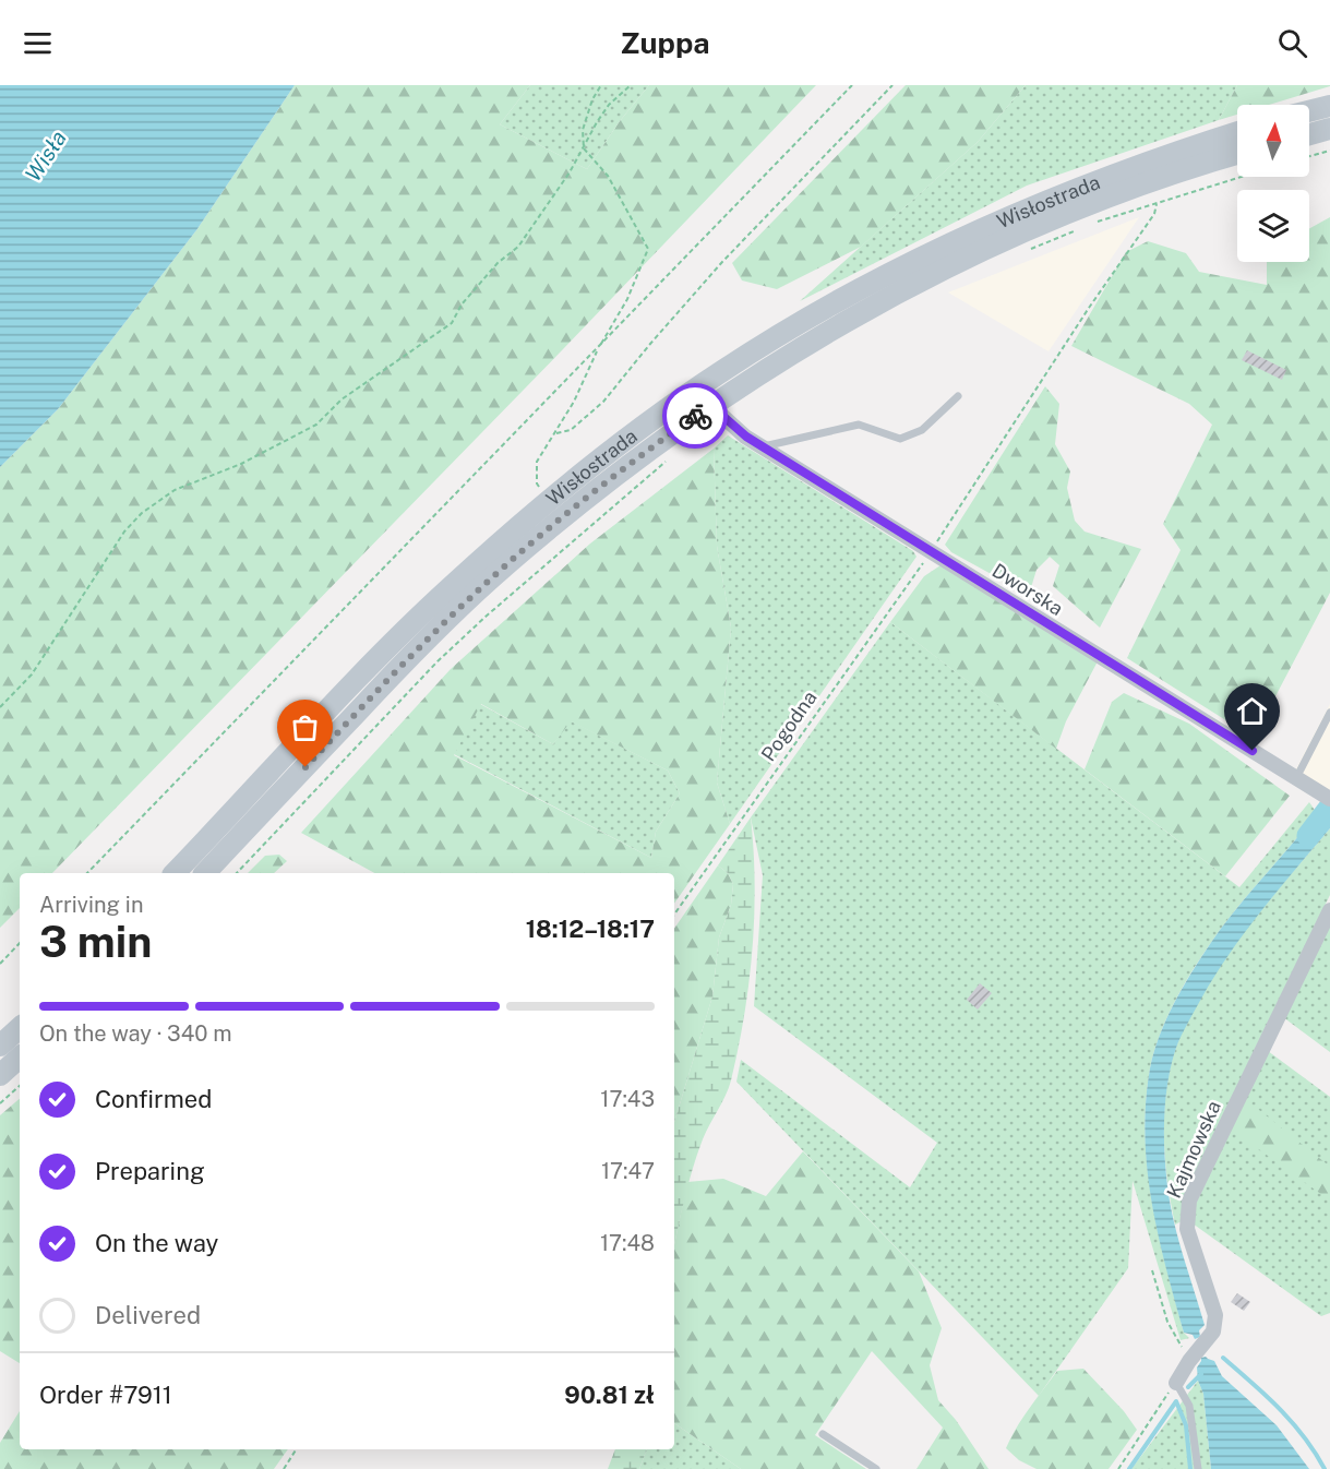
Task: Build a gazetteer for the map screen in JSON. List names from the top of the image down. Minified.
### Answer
{"streets":{"main road":["Wisłostrada"],"street":["Dworska","Kajmowska"],"path":["Pogodna"]},"crossings":[["Wisłostrada","Dworska"],["Dworska","Pogodna"]],"water":["Wisła"],"north":"top","page":{"header":"Zuppa","heading":["3 min","Arriving in","18:12–18:17"],"panel":["Order #7911","90.81 zł"],"bar":"On the way · 340 m","list":[["Confirmed","17:43"],["Preparing","17:47"],["On the way","17:48"],"Delivered"]}}
